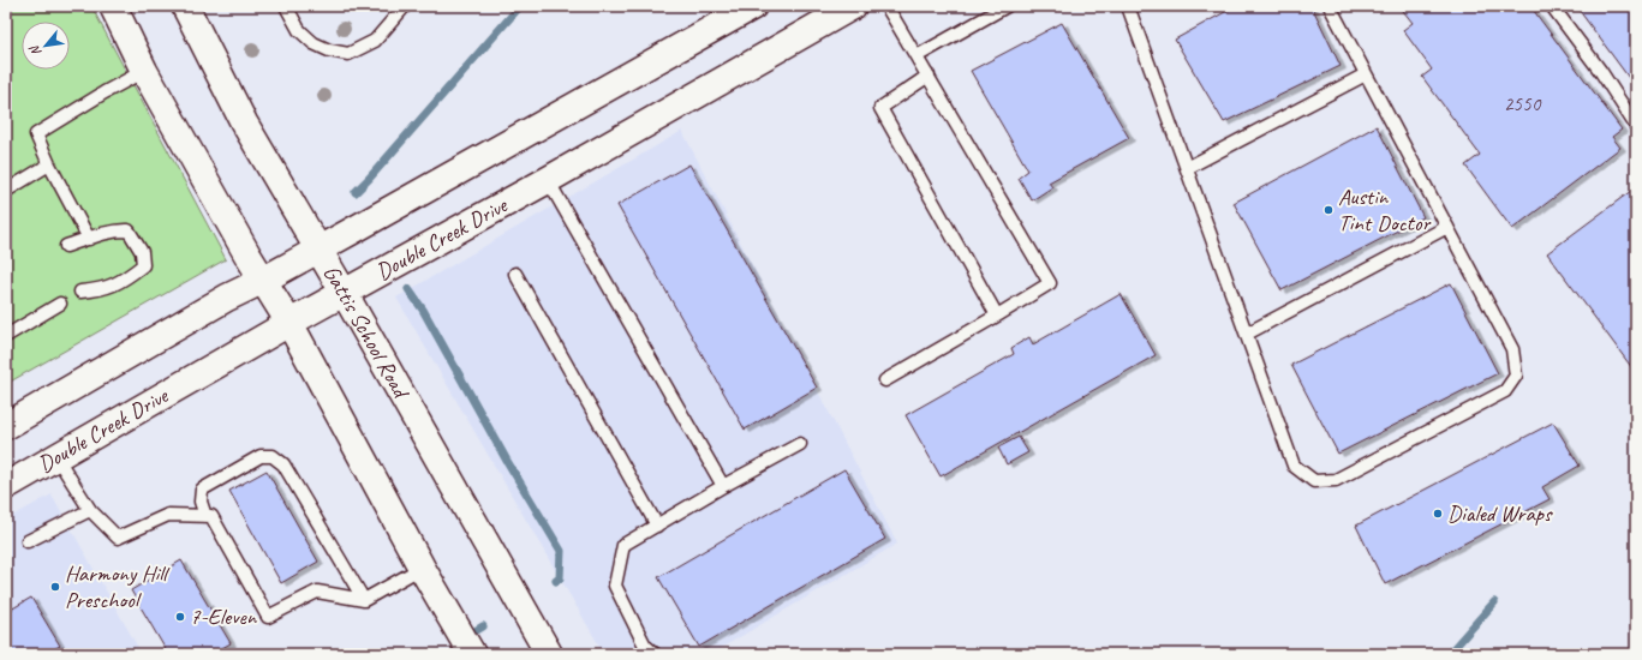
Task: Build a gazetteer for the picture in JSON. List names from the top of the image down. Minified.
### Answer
{"streets":{"street":["Double Creek Drive","Gattis School Road"]},"crossings":[["Double Creek Drive","Gattis School Road"]],"places":["Austin Tint Doctor","Dialed Wraps","Harmony Hill Preschool","7-Eleven"],"house_numbers":["2550"],"north":"bottom left"}
